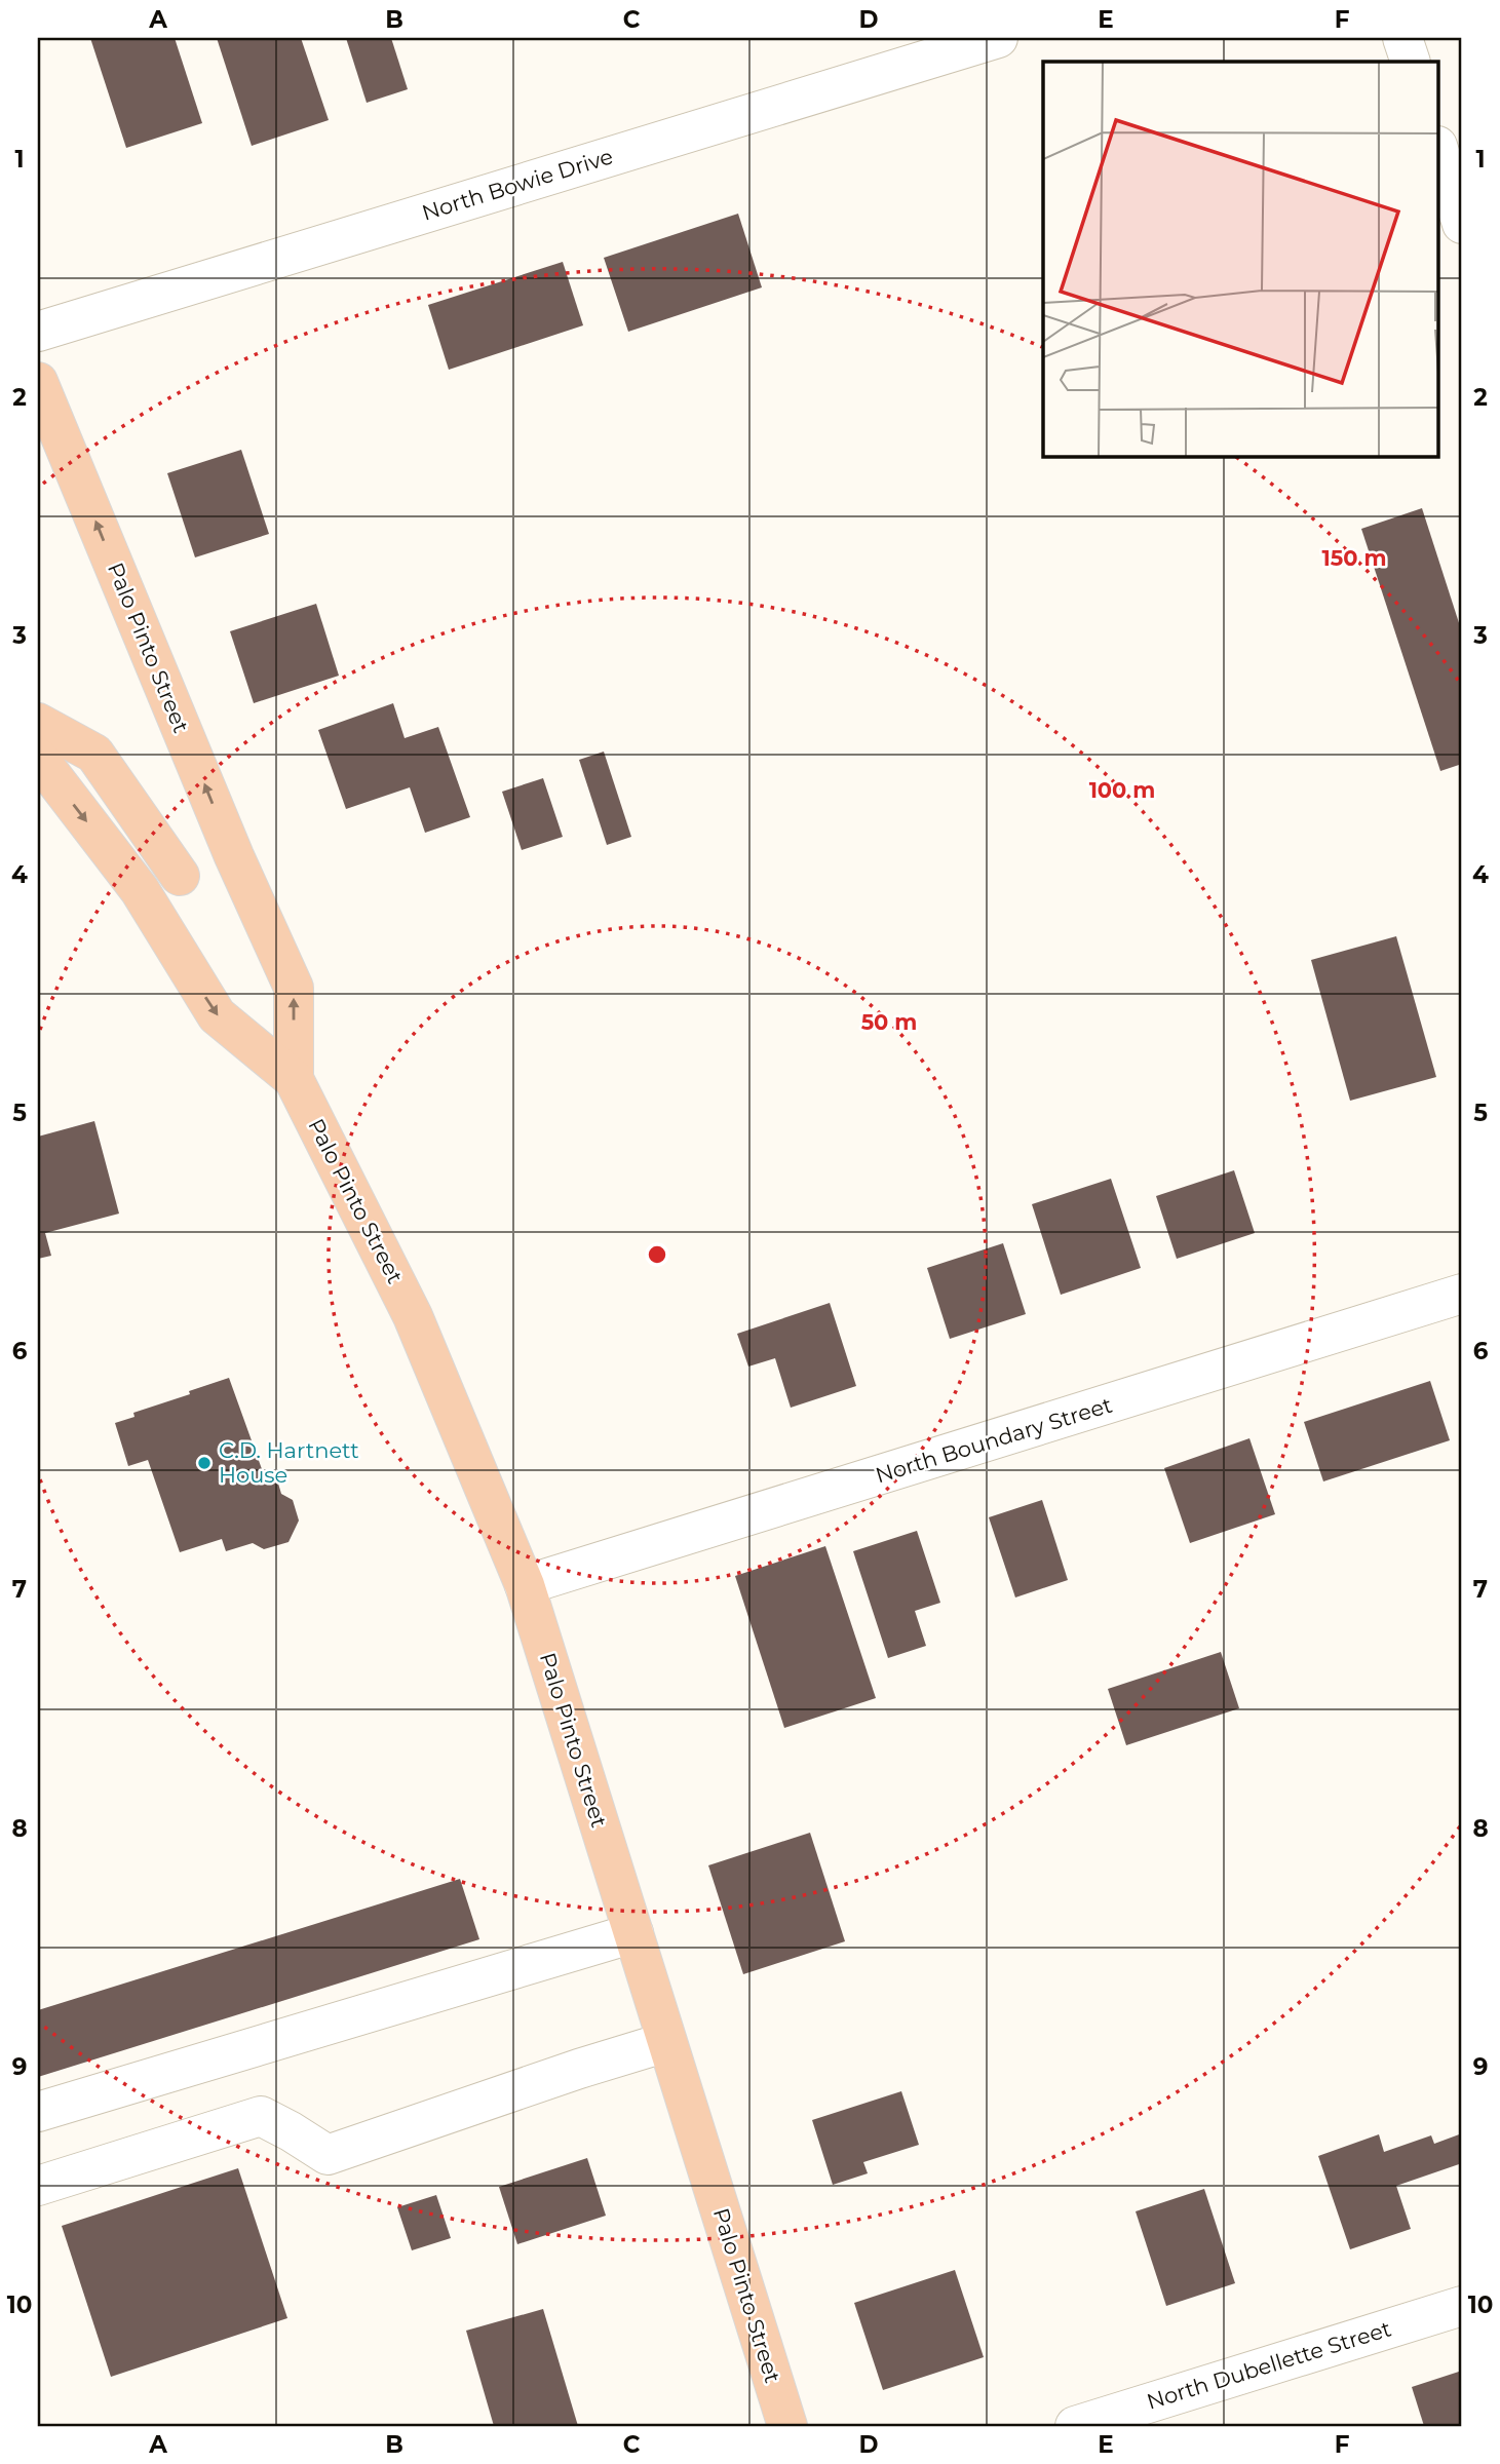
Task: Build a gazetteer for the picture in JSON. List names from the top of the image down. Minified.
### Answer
{"streets":{"main road":["Palo Pinto Street"],"street":["North Bowie Drive","North Boundary Street","North Dubellette Street"]},"crossings":[["Palo Pinto Street","North Boundary Street"]],"places":["C.D. Hartnett House"],"grid":{"columns":["A","B","C","D","E","F"],"rows":["1","2","3","4","5","6","7","8","9","10"]},"rings":["150 m","100 m","50 m"]}
